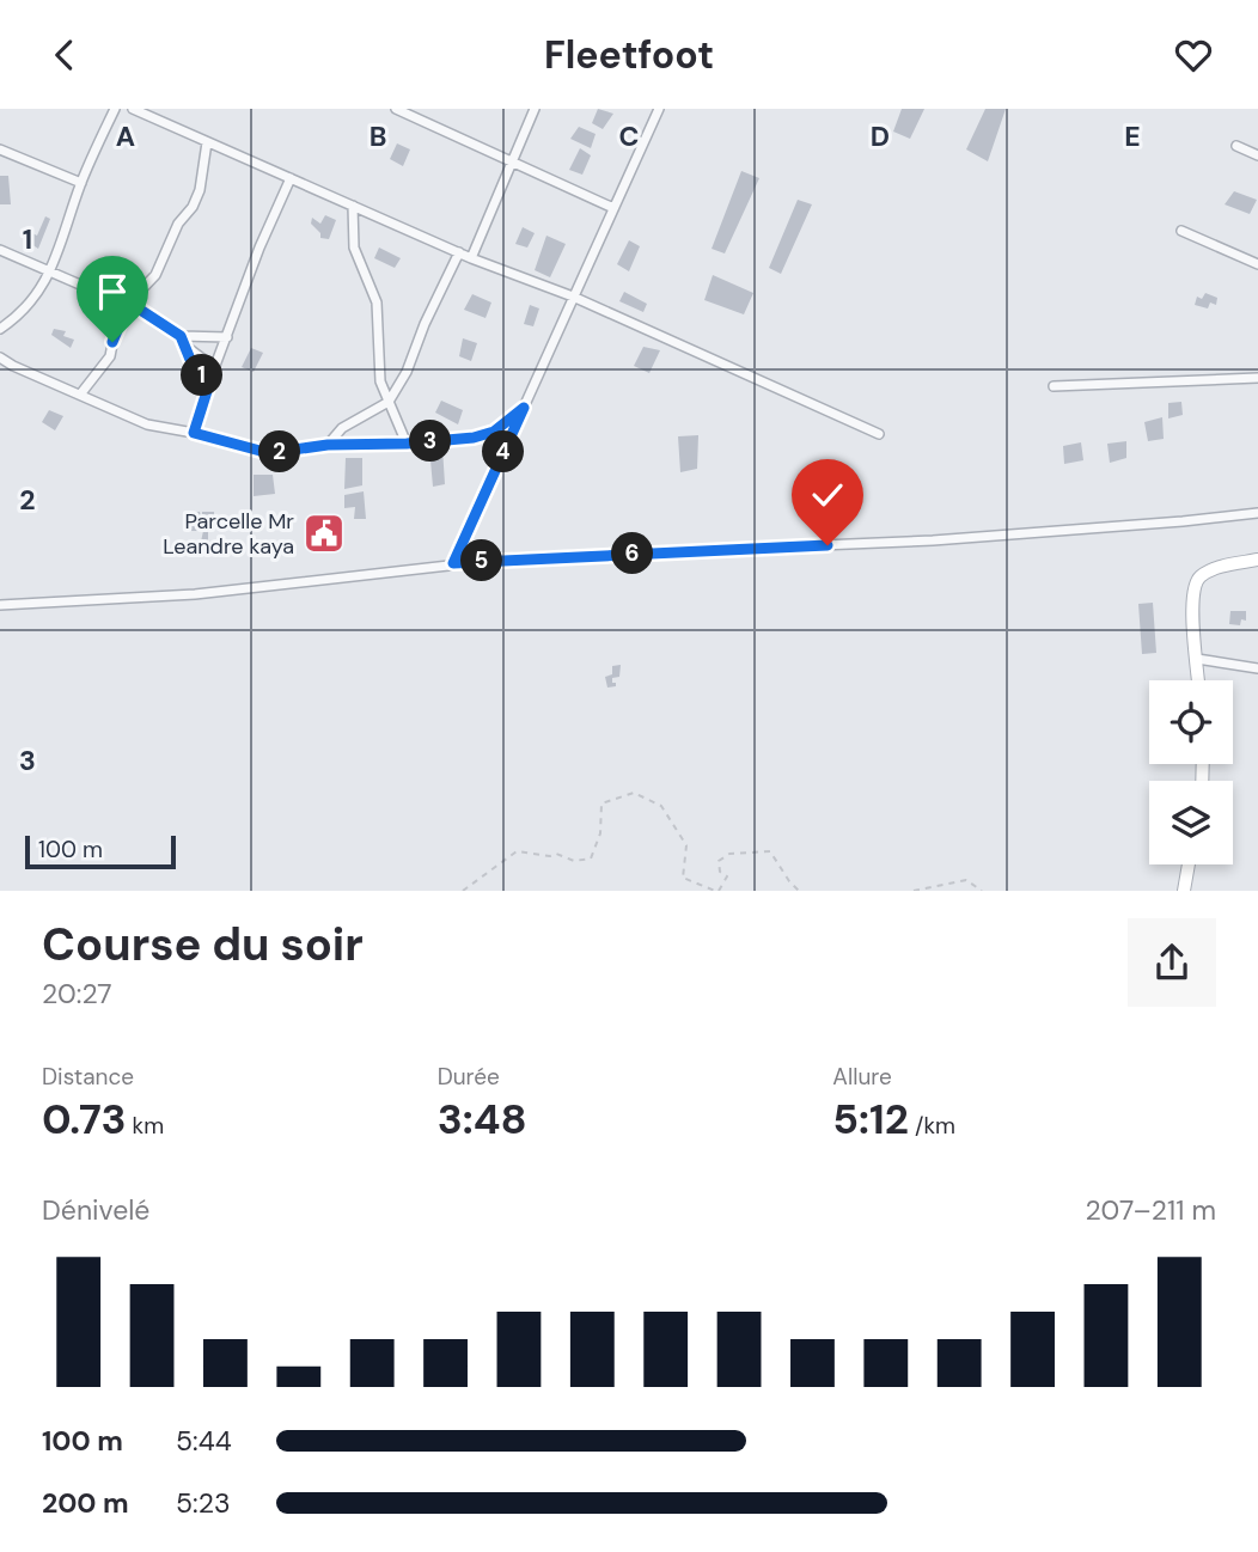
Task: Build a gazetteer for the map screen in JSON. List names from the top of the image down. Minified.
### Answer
{"places":{"public building":["Parcelle Mr Leandre kaya"]},"scale_bar":"100 m","page":{"header":"Fleetfoot","pins":["1","3","2","4","6","5"],"scale":"100 m","heading":["Course du soir","20:27"],"stats":[["Distance","0.73 km"],["Durée","3:48"],["Allure","5:12 /km"]],"chart":["Dénivelé","207–211 m"],"list":[{"name":"100 m","note":"5:44"},{"name":"200 m","note":"5:23"}]},"grid":{"columns":["A","B","C","D","E"],"rows":["1","2","3"]}}
